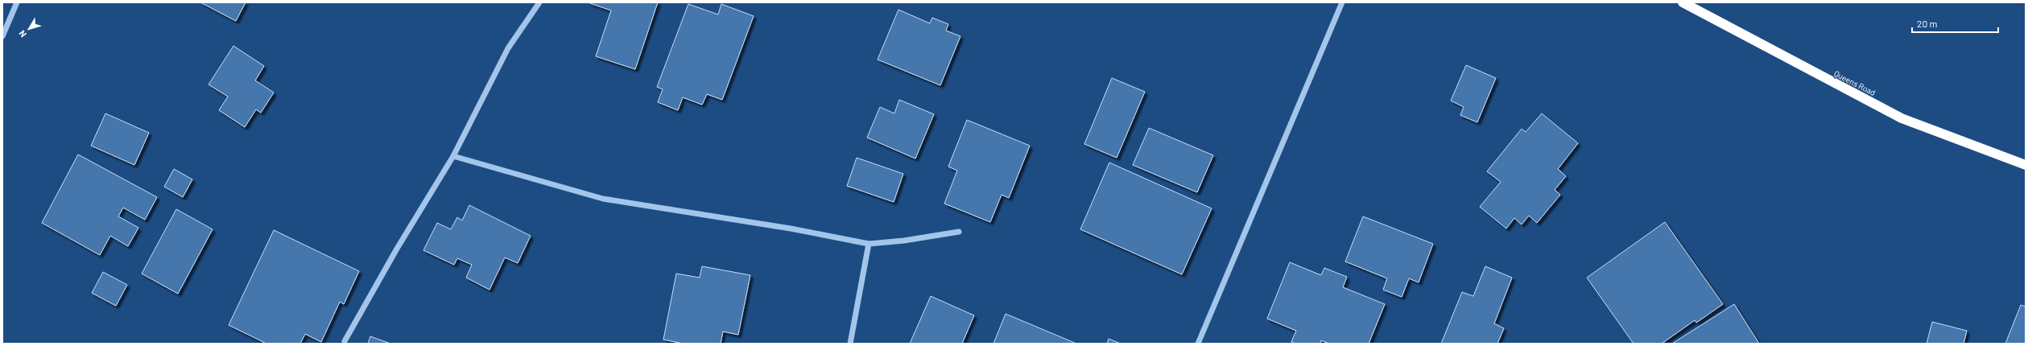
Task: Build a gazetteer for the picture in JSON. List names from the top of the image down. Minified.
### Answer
{"streets":{"highway":["Queens Road"]},"scale_bar":"20 m","north":"bottom left"}
